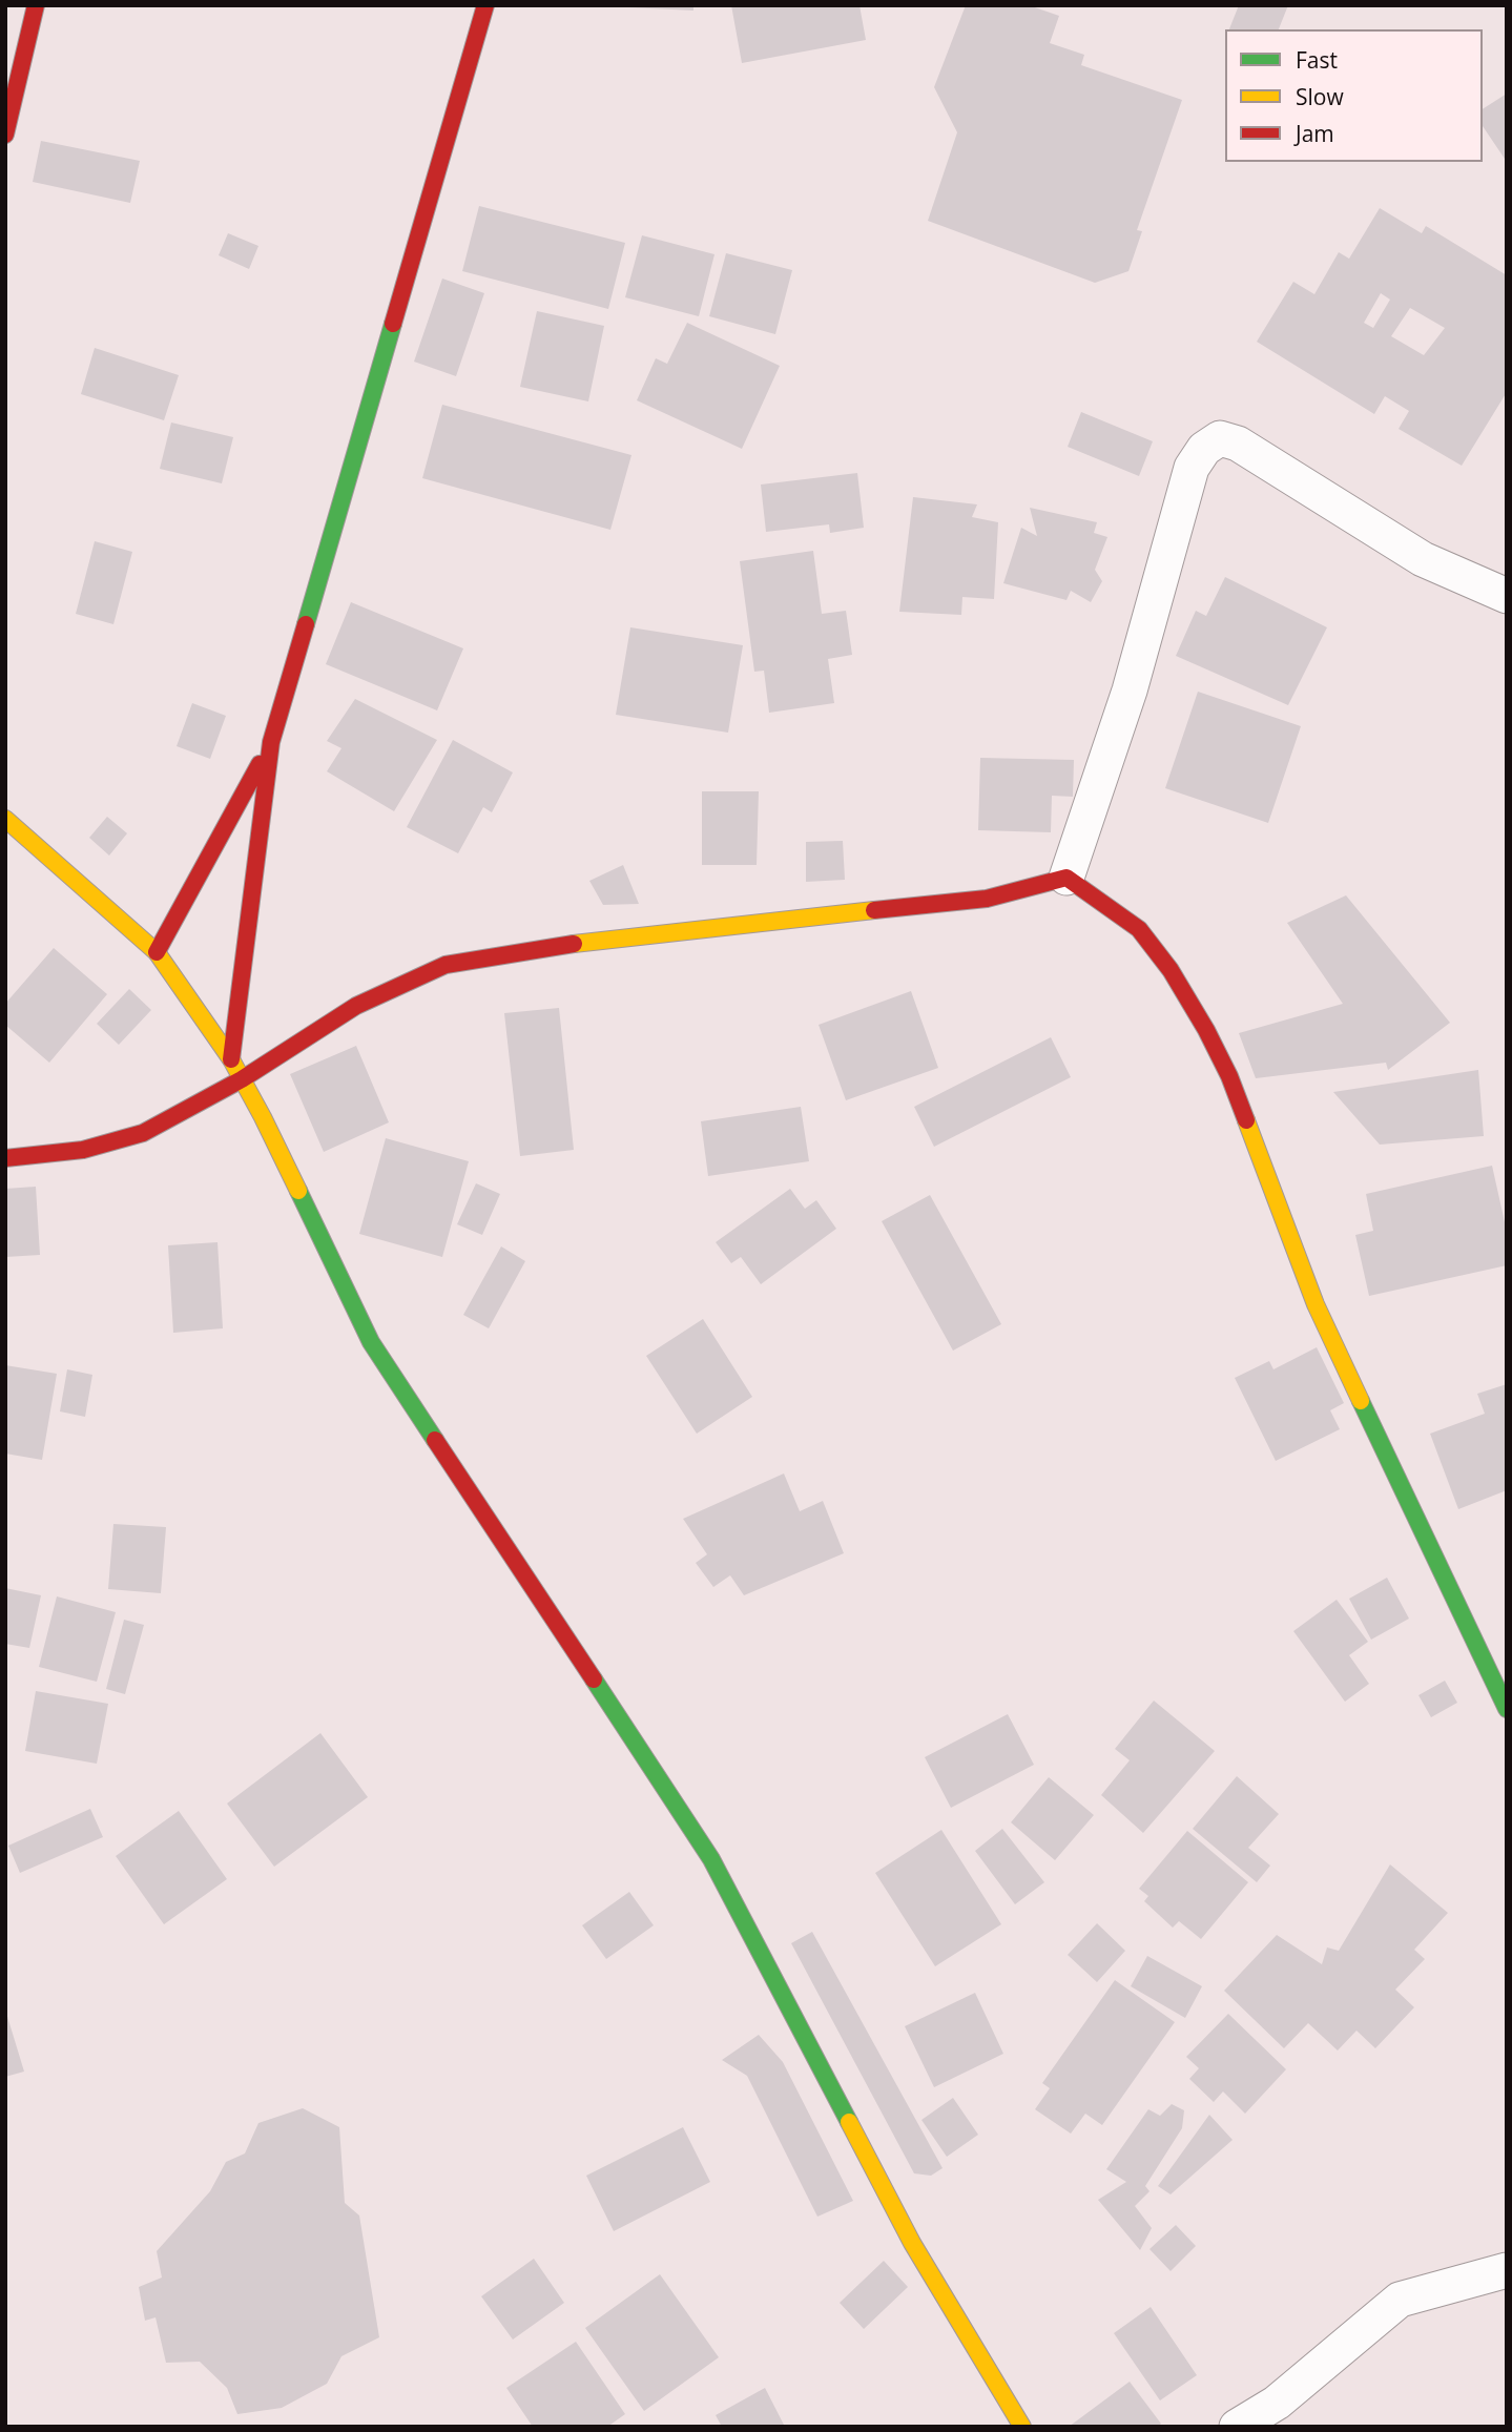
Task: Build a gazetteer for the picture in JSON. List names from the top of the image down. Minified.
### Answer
{"legend":["Fast","Slow","Jam"]}
